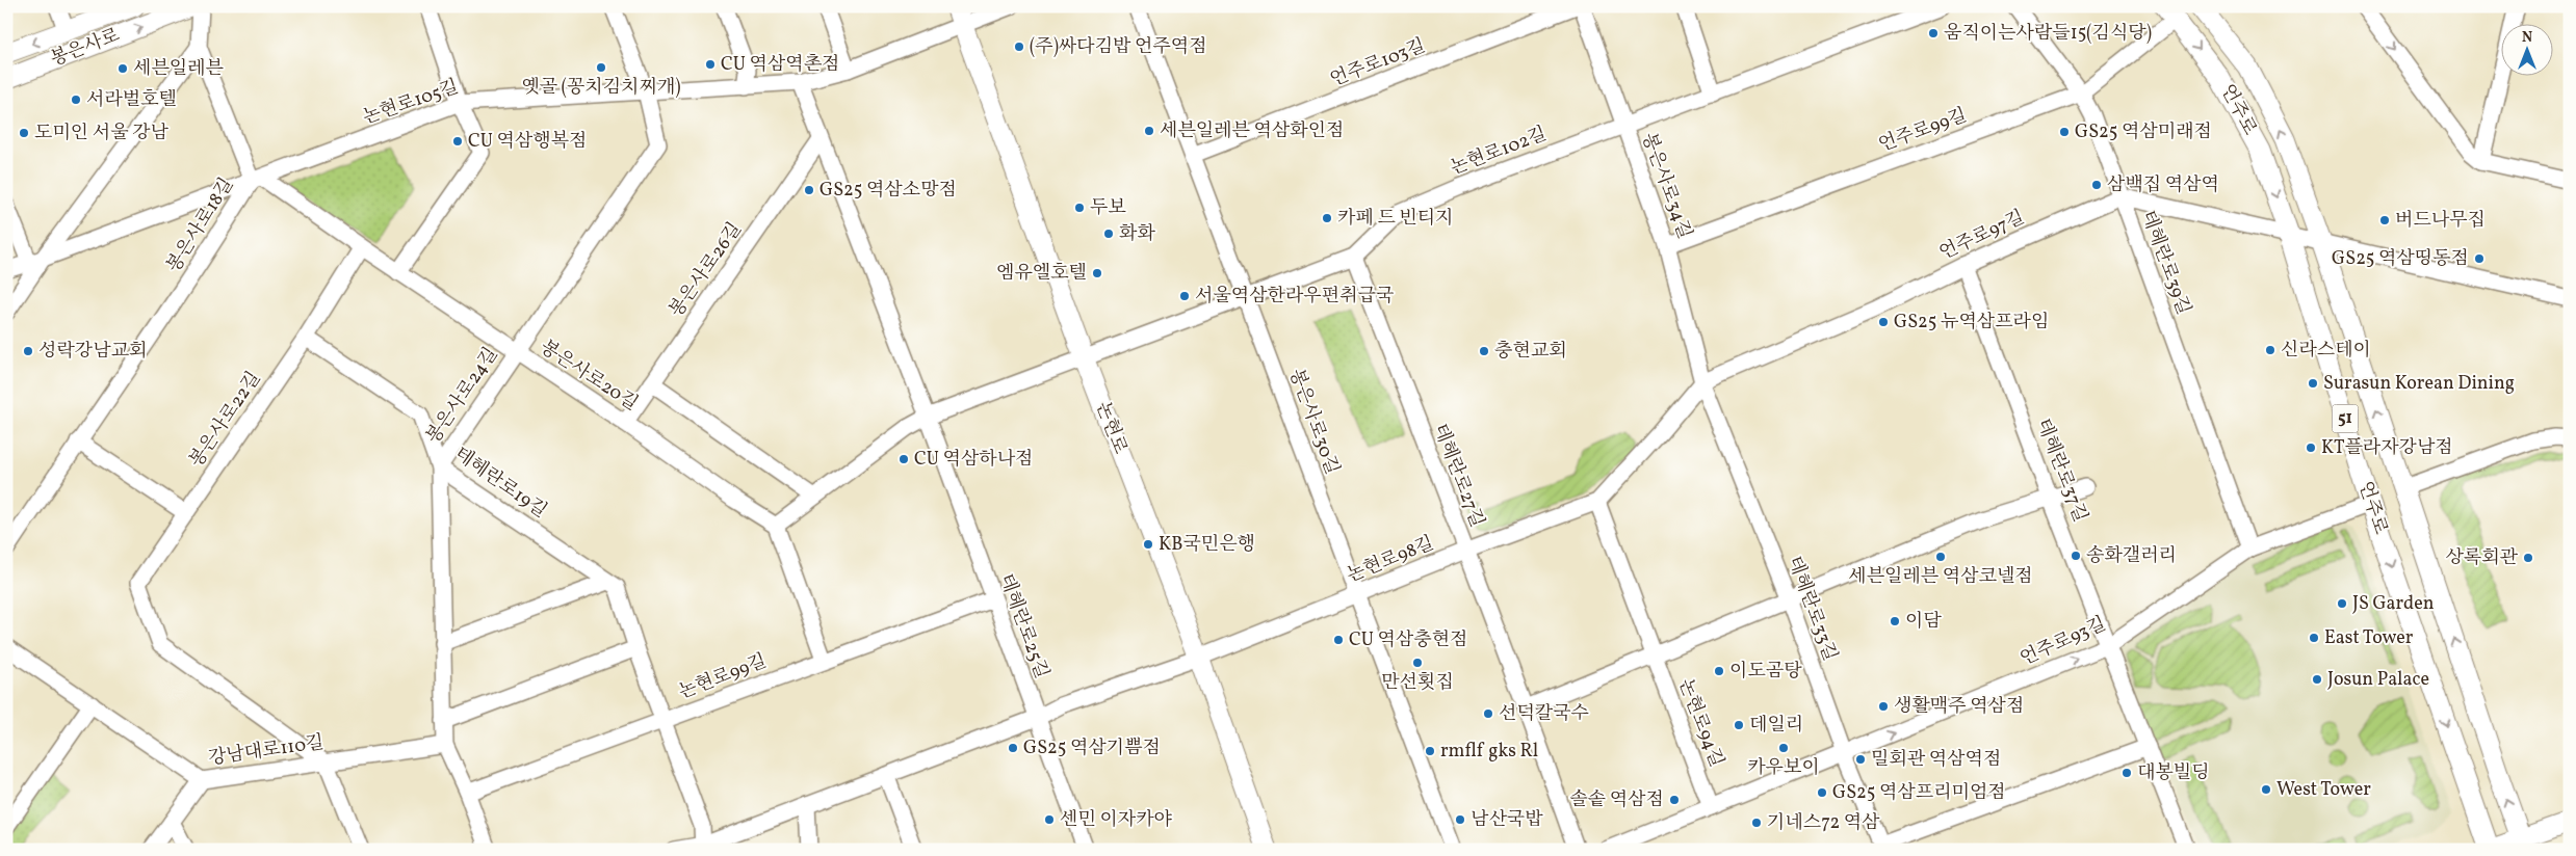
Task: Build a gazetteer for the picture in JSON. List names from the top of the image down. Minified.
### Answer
{"streets":{"main road":["봉은사로","언주로","51","논현로"],"street":["언주로103길","논현로105길","언주로99길","논현로102길","봉은사로34길","봉은사로18길","언주로97길","테헤란로39길","봉은사로26길","봉은사로20길","봉은사로24길","봉은사로22길","봉은사로30길","테헤란로37길","테헤란로27길","테헤란로19길","논현로98길","테헤란로33길","테헤란로25길","언주로93길","논현로99길","논현로94길","강남대로110길"]},"crossings":[["언주로103길","봉은사로30길"],["논현로105길","봉은사로18길"],["논현로105길","봉은사로20길"],["논현로105길","봉은사로24길"],["논현로105길","논현로"],["언주로","언주로99길"],["언주로","언주로93길"],["언주로99길","봉은사로34길"],["언주로99길","테헤란로39길"],["논현로102길","봉은사로34길"],["논현로102길","봉은사로20길"],["논현로102길","봉은사로30길"],["논현로102길","논현로"],["논현로102길","테헤란로27길"],["논현로102길","테헤란로25길"],["봉은사로34길","언주로97길"],["봉은사로34길","논현로98길"],["봉은사로34길","테헤란로33길"],["봉은사로18길","봉은사로20길"],["언주로97길","테헤란로39길"],["언주로97길","테헤란로37길"],["언주로97길","논현로98길"],["언주로97길","테헤란로33길"],["테헤란로39길","언주로93길"],["봉은사로26길","봉은사로20길"],["봉은사로20길","봉은사로24길"],["봉은사로20길","봉은사로22길"],["봉은사로24길","테헤란로19길"],["봉은사로24길","논현로99길"],["봉은사로24길","강남대로110길"],["봉은사로22길","테헤란로19길"],["봉은사로22길","강남대로110길"],["봉은사로30길","논현로98길"],["논현로","논현로98길"],["테헤란로37길","언주로93길"],["테헤란로27길","논현로98길"],["테헤란로19길","논현로98길"],["테헤란로19길","논현로99길"],["논현로98길","테헤란로33길"],["논현로98길","테헤란로25길"],["테헤란로33길","언주로93길"],["테헤란로25길","논현로99길"]],"places":["움직이는사람들15(김식당)","(주)싸다김밥 언주역점","CU 역삼역촌점","옛골 (꽁치김치찌개)","세븐일레븐","서라벌호텔","세븐일레븐 역삼화인점","GS25 역삼미래점","도미인 서울 강남","CU 역삼행복점","삼백집 역삼역","GS25 역삼소망점","두보","카페 드 빈티지","버드나무집","화화","GS25 역삼띵동점","엠유엘호텔","서울역삼한라우편취급국","GS25 뉴역삼프라임","신라스테이","성락강남교회","충현교회","Surasun Korean Dining","KT플라자강남점","CU 역삼하나점","KB국민은행","송화갤러리","세븐일레븐 역삼코넬점","상록회관","JS Garden","이담","East Tower","CU 역삼충현점","만선횟집","이도곰탕","Josun Palace","생활맥주 역삼점","선덕칼국수","데일리","GS25 역삼기쁨점","카우보이","rmflf gks Rl","밀회관 역삼역점","대봉빌딩","West Tower","GS25 역삼프리미엄점","솔솥 역삼점","센민 이자카야","남산국밥","기네스72 역삼"],"north":"top"}
